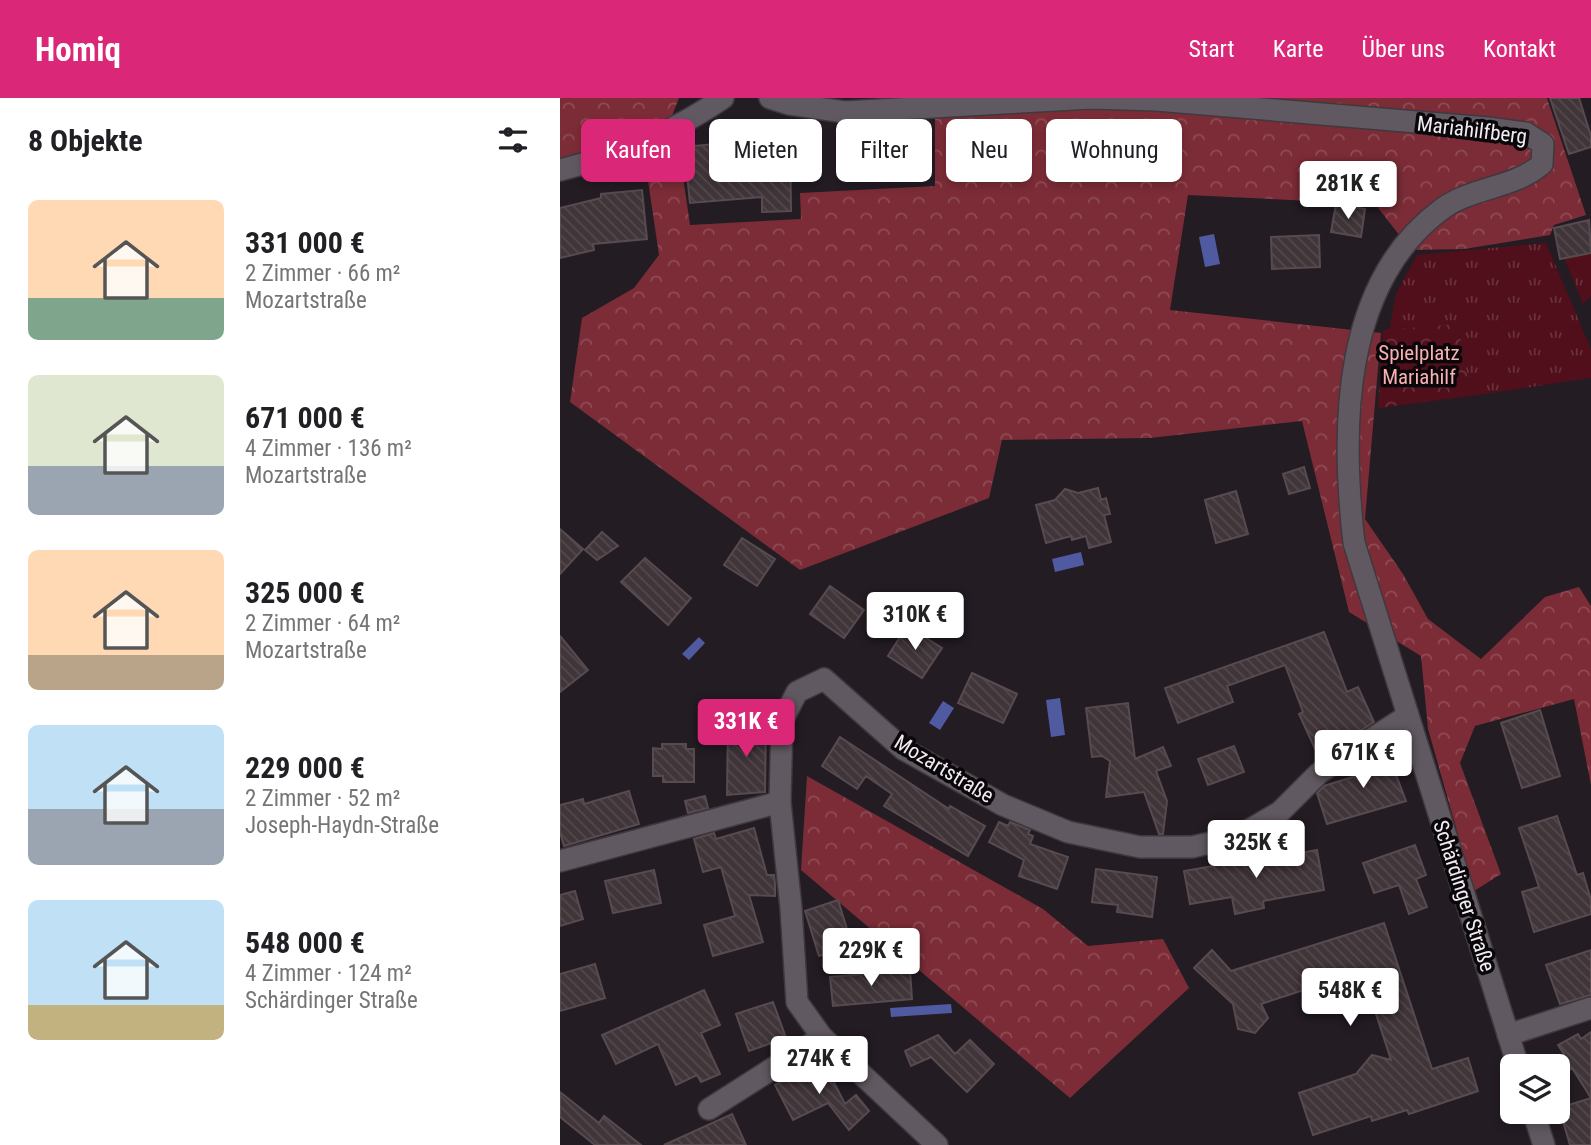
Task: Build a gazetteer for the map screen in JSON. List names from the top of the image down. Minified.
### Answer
{"streets":{"street":["Mariahilfberg","Mozartstraße","Schärdinger Straße"]},"crossings":[["Mariahilfberg","Mozartstraße"],["Mariahilfberg","Schärdinger Straße"],["Mozartstraße","Schärdinger Straße"]],"parks":["Spielplatz Mariahilf"],"page":{"header":"Homiq","nav":["Start","Karte","Über uns","Kontakt"],"heading":"8 Objekte","chip":["Kaufen","Mieten","Filter","Neu","Wohnung"],"price":["281K €","310K €","331K €","671K €","325K €","229K €","548K €","274K €"],"list":[{"name":"331 000 €","note":"2 Zimmer · 66 m² · Mozartstraße"},{"name":"671 000 €","note":"4 Zimmer · 136 m² · Mozartstraße"},{"name":"325 000 €","note":"2 Zimmer · 64 m² · Mozartstraße"},{"name":"229 000 €","note":"2 Zimmer · 52 m² · Joseph-Haydn-Straße"},{"name":"548 000 €","note":"4 Zimmer · 124 m² · Schärdinger Straße"}]}}
